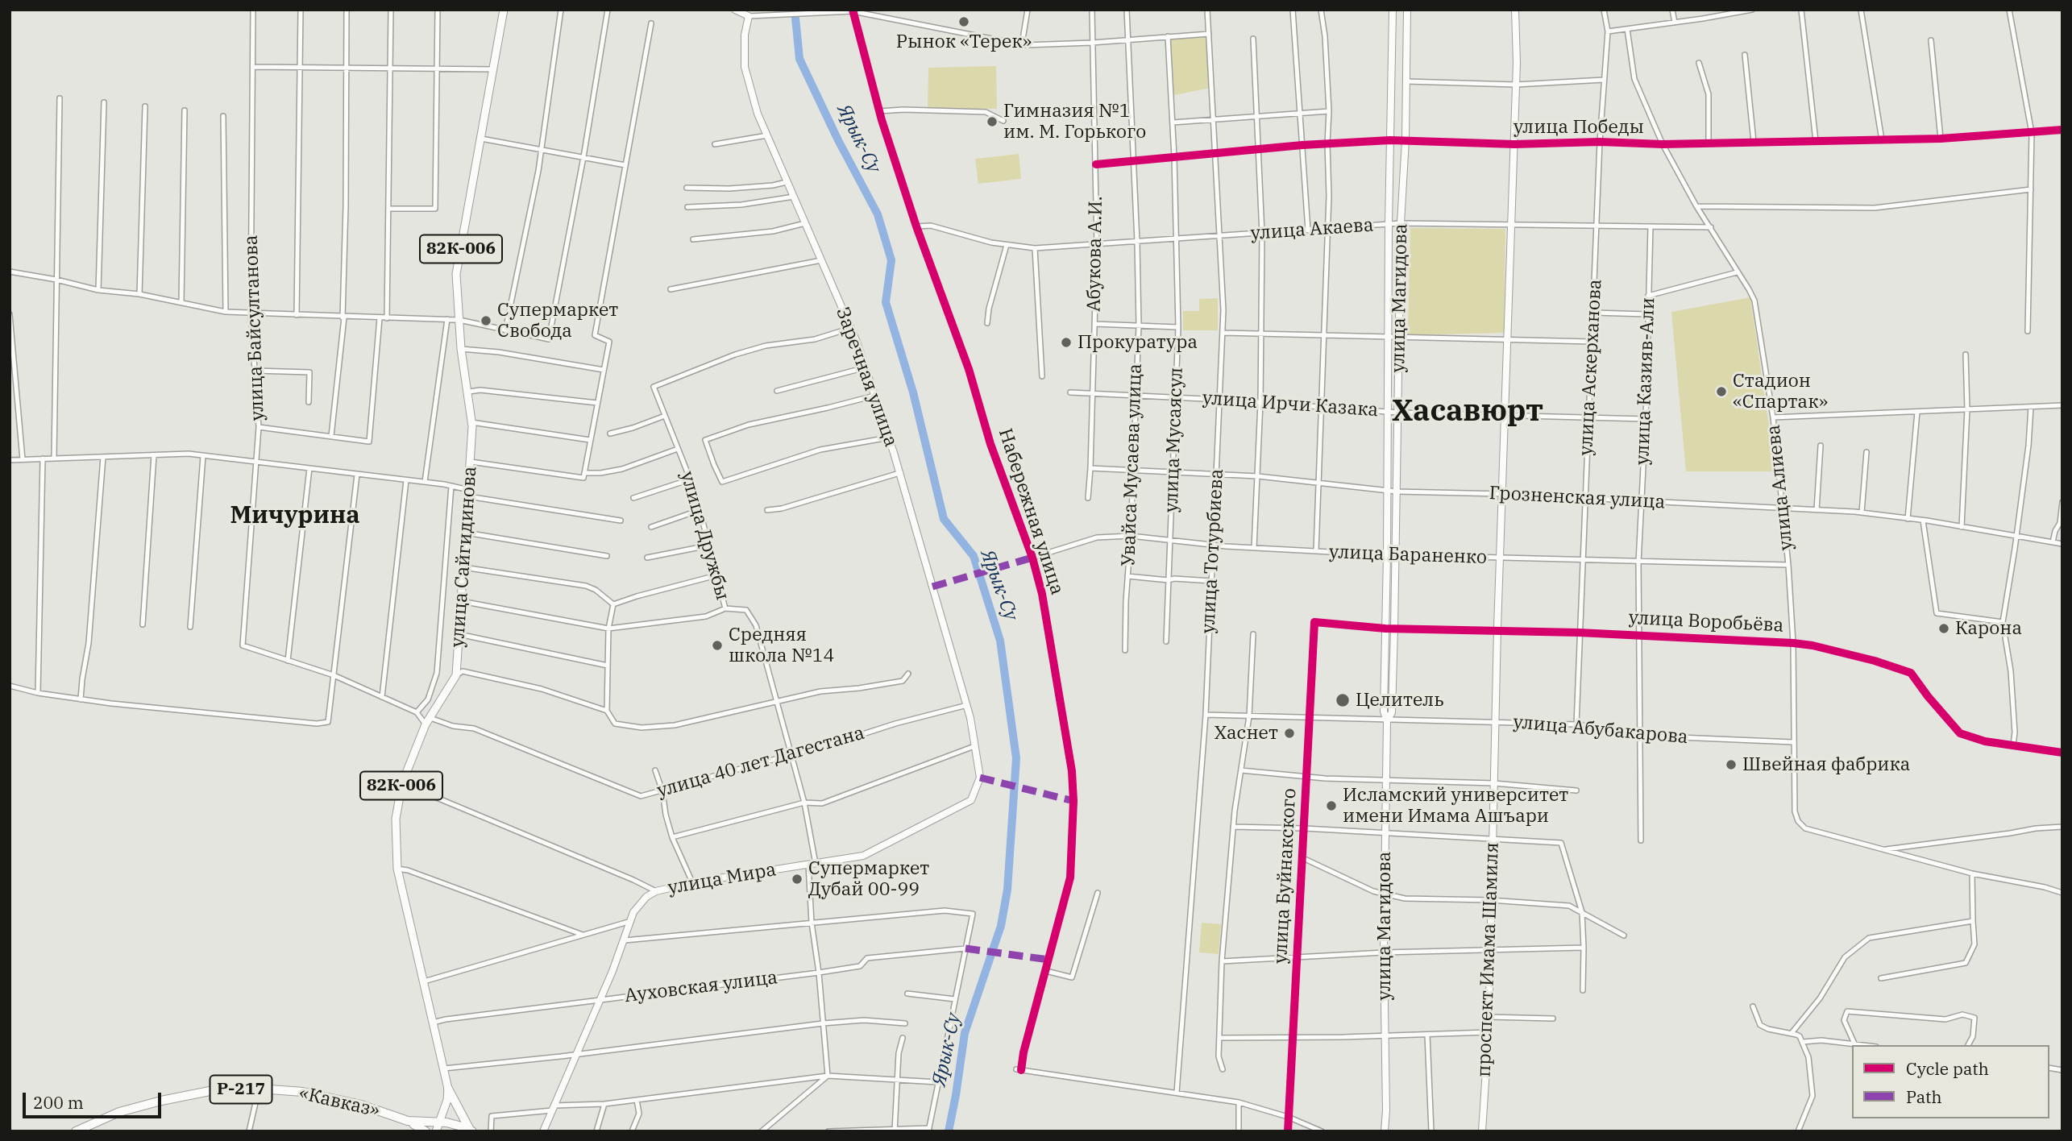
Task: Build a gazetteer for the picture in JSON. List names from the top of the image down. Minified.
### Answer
{"streets":{"highway":["Р-217","«Кавказ»"],"main road":["82К-006","улица Магидова","Заречная улица","улица Сайгидинова","улица Мира","проспект Имама Шамиля"],"street":["улица Победы","улица Акаева","Абукова А.И.","улица Байсултанова","улица Аскерханова","улица Казияв-Али","улица Ирчи Казака","улица Мусаясул","Увайса Мусаева улица","улица Алиева","Грозненская улица","Набережная улица","улица Дружбы","улица Тотурбиева","улица Бараненко","улица Воробьёва","улица Абубакарова","улица 40 лет Дагестана","улица Буйнакского","Ауховская улица"]},"crossings":[["улица Победы","Абукова А.И."],["улица Победы","улица Магидова"],["улица Победы","улица Аскерханова"],["улица Победы","улица Мусаясул"],["улица Победы","Увайса Мусаева улица"],["улица Победы","улица Алиева"],["улица Победы","улица Тотурбиева"],["улица Победы","проспект Имама Шамиля"],["улица Акаева","Абукова А.И."],["улица Акаева","улица Магидова"],["улица Акаева","улица Аскерханова"],["улица Акаева","улица Казияв-Али"],["улица Акаева","улица Мусаясул"],["улица Акаева","Увайса Мусаева улица"],["улица Акаева","улица Алиева"],["улица Акаева","Набережная улица"],["улица Акаева","улица Тотурбиева"],["улица Акаева","проспект Имама Шамиля"],["82К-006","улица Сайгидинова"],["82К-006","«Кавказ»"],["Абукова А.И.","улица Ирчи Казака"],["Абукова А.И.","Грозненская улица"],["улица Магидова","улица Ирчи Казака"],["улица Магидова","Грозненская улица"],["улица Магидова","улица Бараненко"],["улица Магидова","улица Воробьёва"],["улица Магидова","улица Абубакарова"],["улица Аскерханова","улица Ирчи Казака"],["улица Аскерханова","Грозненская улица"],["улица Аскерханова","улица Бараненко"],["улица Аскерханова","улица Воробьёва"],["улица Аскерханова","улица Абубакарова"],["Заречная улица","улица Дружбы"],["Заречная улица","улица 40 лет Дагестана"],["Заречная улица","улица Мира"],["улица Казияв-Али","улица Ирчи Казака"],["улица Казияв-Али","Грозненская улица"],["улица Казияв-Али","улица Бараненко"],["улица Казияв-Али","улица Воробьёва"],["улица Казияв-Али","улица Абубакарова"],["улица Ирчи Казака","улица Мусаясул"],["улица Ирчи Казака","Увайса Мусаева улица"],["улица Ирчи Казака","улица Тотурбиева"],["улица Ирчи Казака","проспект Имама Шамиля"],["улица Мусаясул","Грозненская улица"],["улица Мусаясул","улица Бараненко"],["Увайса Мусаева улица","Грозненская улица"],["Увайса Мусаева улица","улица Бараненко"],["улица Алиева","Грозненская улица"],["улица Алиева","улица Бараненко"],["улица Алиева","улица Воробьёва"],["улица Алиева","улица Абубакарова"],["Грозненская улица","улица Тотурбиева"],["Грозненская улица","проспект Имама Шамиля"],["Набережная улица","улица Тотурбиева"],["Набережная улица","улица Бараненко"],["улица Дружбы","улица 40 лет Дагестана"],["улица Дружбы","улица Мира"],["улица Дружбы","Ауховская улица"],["улица Тотурбиева","улица Бараненко"],["улица Тотурбиева","улица Абубакарова"],["улица Бараненко","проспект Имама Шамиля"],["улица Сайгидинова","улица 40 лет Дагестана"],["улица Сайгидинова","Ауховская улица"],["улица Воробьёва","улица Буйнакского"],["улица Воробьёва","проспект Имама Шамиля"],["улица Абубакарова","улица Буйнакского"],["улица Абубакарова","проспект Имама Шамиля"],["улица Мира","Ауховская улица"],["Р-217","«Кавказ»"]],"districts":["Хасавюрт","Мичурина"],"water":["Ярык-Су"],"places":["Рынок «Терек»","Гимназия №1 им. М. Горького","Супермаркет Свобода","Прокуратура","Стадион «Спартак»","Карона","Средняя школа №14","Целитель","Хаснет","Швейная фабрика","Исламский университет имени Имама Ашъари","Супермаркет Дубай 00-99"],"legend":["Cycle path","Path"],"scale_bar":"200 m"}
